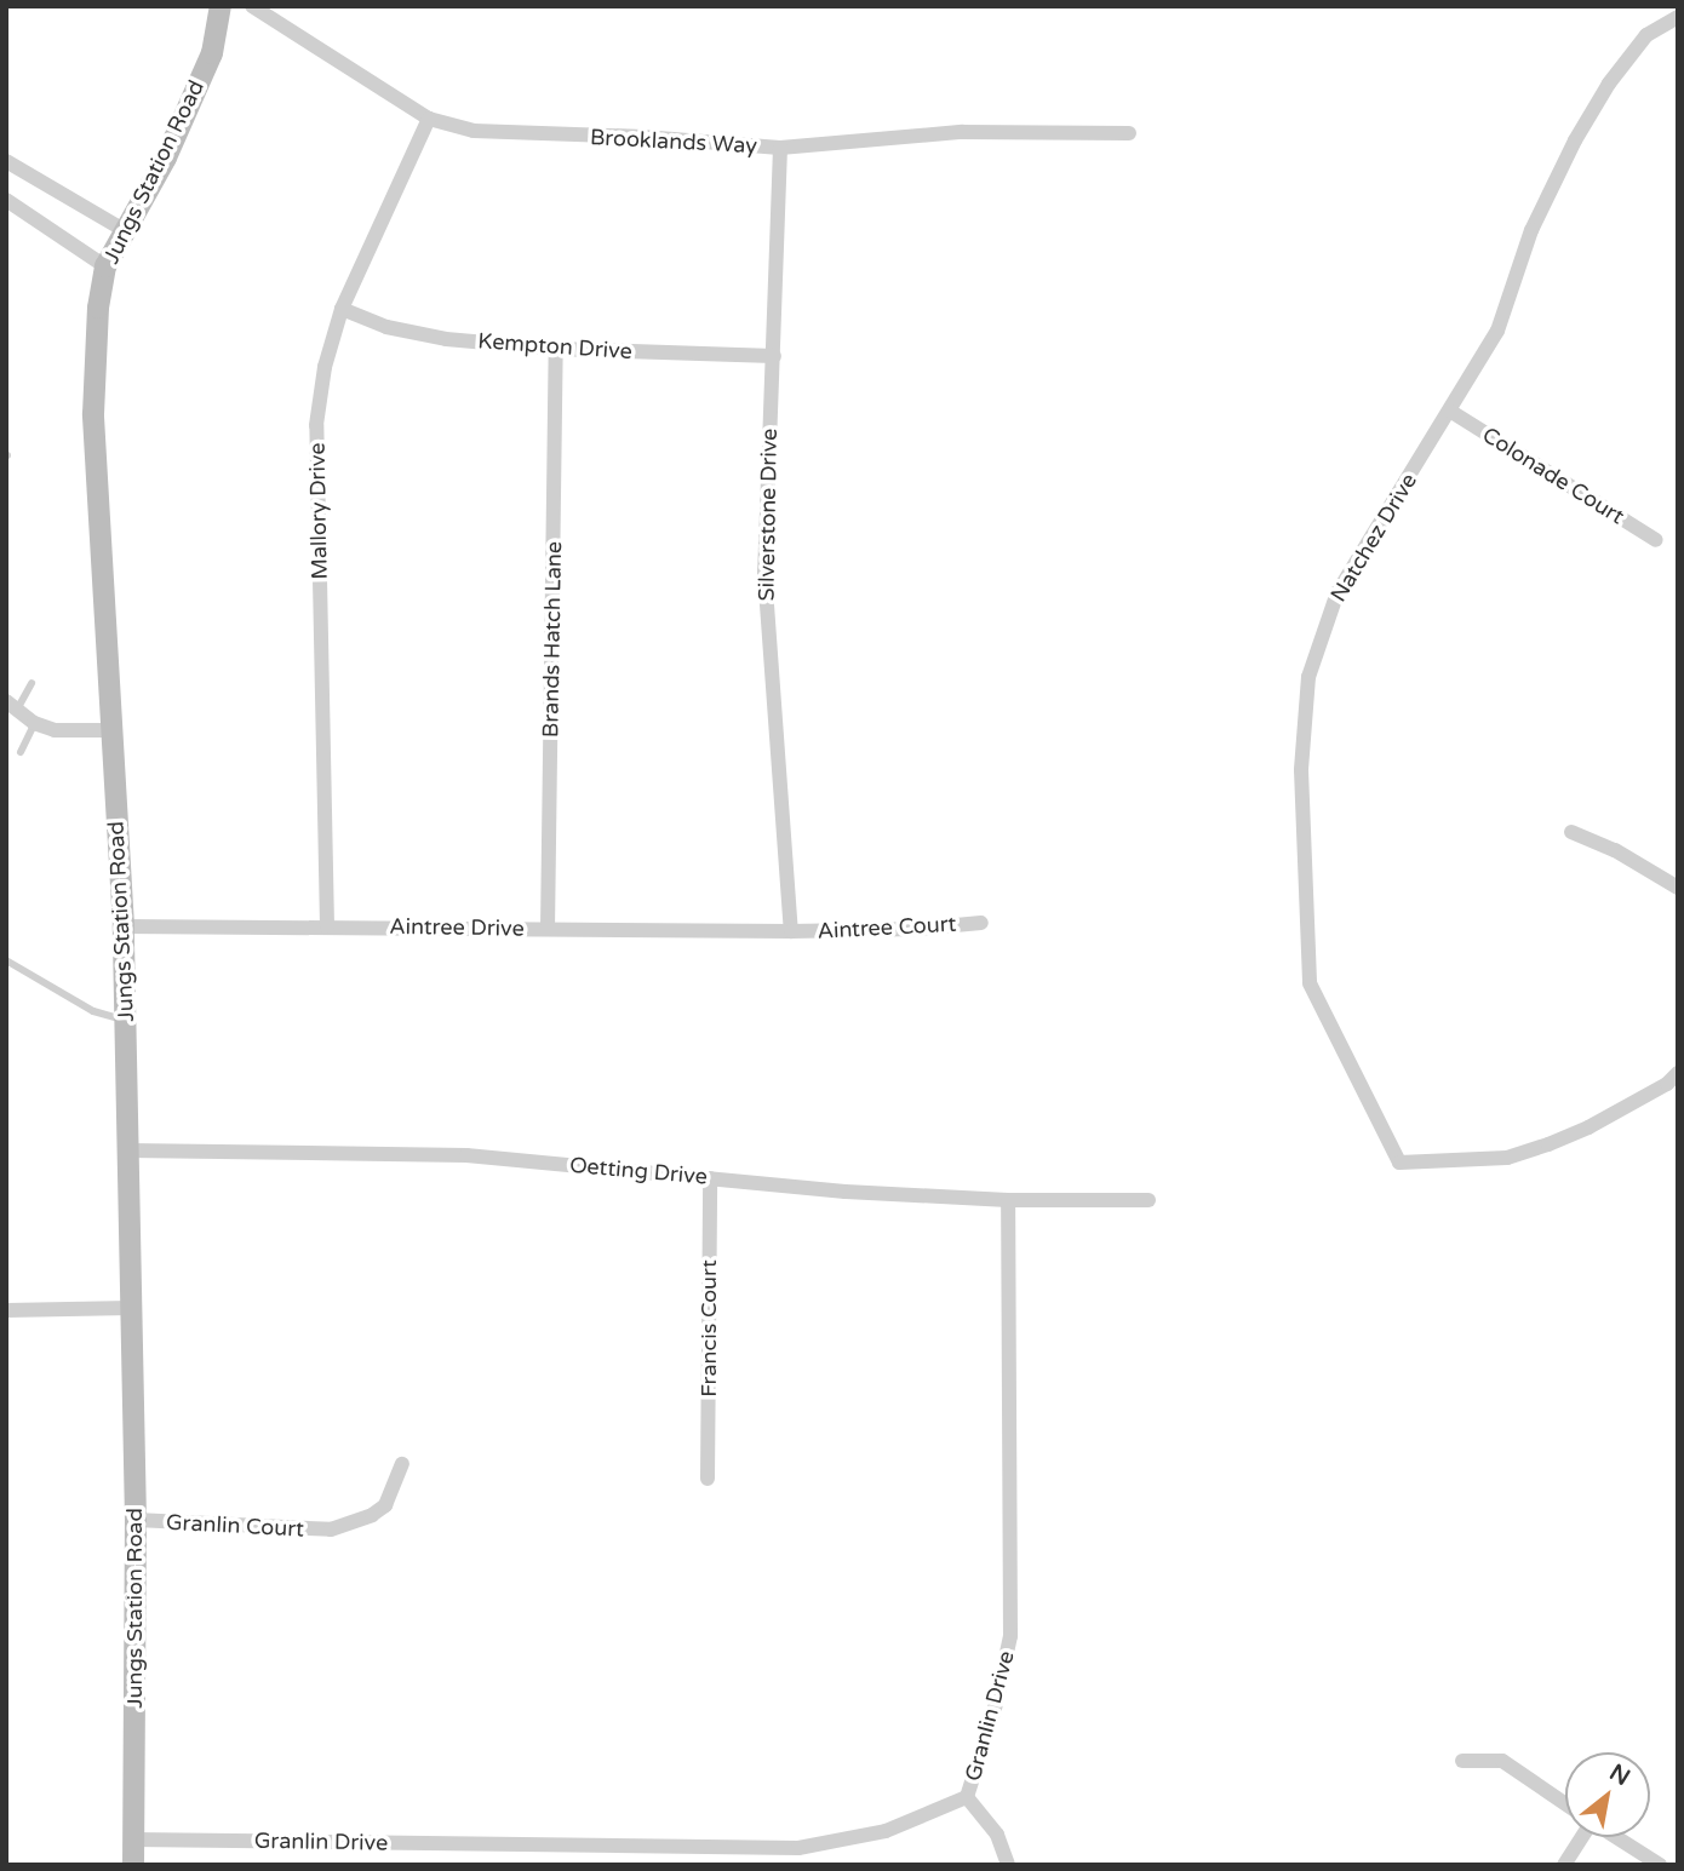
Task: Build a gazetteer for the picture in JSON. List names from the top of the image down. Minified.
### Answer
{"streets":{"main road":["Jungs Station Road"],"street":["Brooklands Way","Kempton Drive","Colonade Court","Mallory Drive","Silverstone Drive","Natchez Drive","Brands Hatch Lane","Aintree Drive","Aintree Court","Oetting Drive","Francis Court","Granlin Court","Granlin Drive"]},"crossings":[["Brooklands Way","Mallory Drive"],["Brooklands Way","Silverstone Drive"],["Jungs Station Road","Aintree Drive"],["Jungs Station Road","Oetting Drive"],["Jungs Station Road","Granlin Court"],["Jungs Station Road","Granlin Drive"],["Kempton Drive","Mallory Drive"],["Kempton Drive","Silverstone Drive"],["Kempton Drive","Brands Hatch Lane"],["Colonade Court","Natchez Drive"],["Mallory Drive","Aintree Drive"],["Silverstone Drive","Aintree Drive"],["Silverstone Drive","Aintree Court"],["Brands Hatch Lane","Aintree Drive"],["Aintree Drive","Aintree Court"],["Oetting Drive","Francis Court"],["Oetting Drive","Granlin Drive"]],"north":"top right"}
